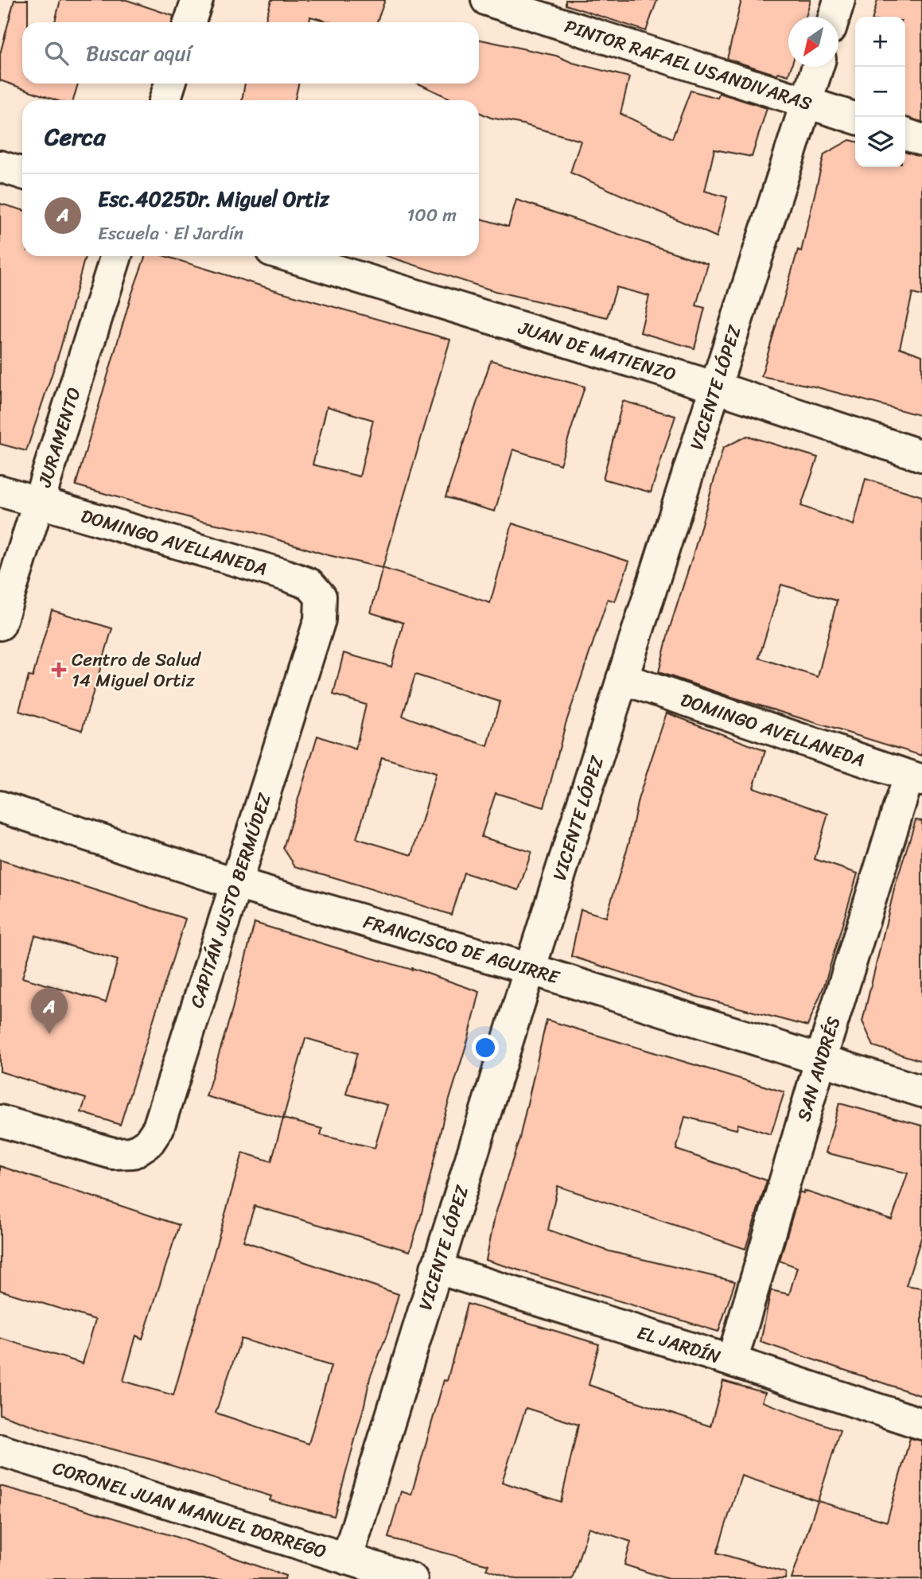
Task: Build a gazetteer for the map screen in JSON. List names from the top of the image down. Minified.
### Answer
{"streets":{"street":["PINTOR RAFAEL USANDIVARAS","JUAN DE MATIENZO","VICENTE LÓPEZ","JURAMENTO","DOMINGO AVELLANEDA","CAPITÁN JUSTO BERMÚDEZ","FRANCISCO DE AGUIRRE","SAN ANDRÉS","EL JARDÍN","CORONEL JUAN MANUEL DORREGO"]},"crossings":[["PINTOR RAFAEL USANDIVARAS","VICENTE LÓPEZ"],["JUAN DE MATIENZO","VICENTE LÓPEZ"],["VICENTE LÓPEZ","DOMINGO AVELLANEDA"],["VICENTE LÓPEZ","FRANCISCO DE AGUIRRE"],["VICENTE LÓPEZ","EL JARDÍN"],["VICENTE LÓPEZ","CORONEL JUAN MANUEL DORREGO"],["JURAMENTO","DOMINGO AVELLANEDA"],["DOMINGO AVELLANEDA","CAPITÁN JUSTO BERMÚDEZ"],["DOMINGO AVELLANEDA","SAN ANDRÉS"],["CAPITÁN JUSTO BERMÚDEZ","FRANCISCO DE AGUIRRE"],["FRANCISCO DE AGUIRRE","SAN ANDRÉS"],["SAN ANDRÉS","EL JARDÍN"]],"places":{"health":["Centro de Salud 14 Miguel Ortiz"]},"north":"bottom left","page":{"map_buttons":["+","−"],"search":"Buscar aquí","heading":"Cerca","list":[{"mark":"A","name":"Esc.4025Dr. Miguel Ortiz","note":"Escuela · El Jardín","value":"100 m"}],"pins":"A"}}
